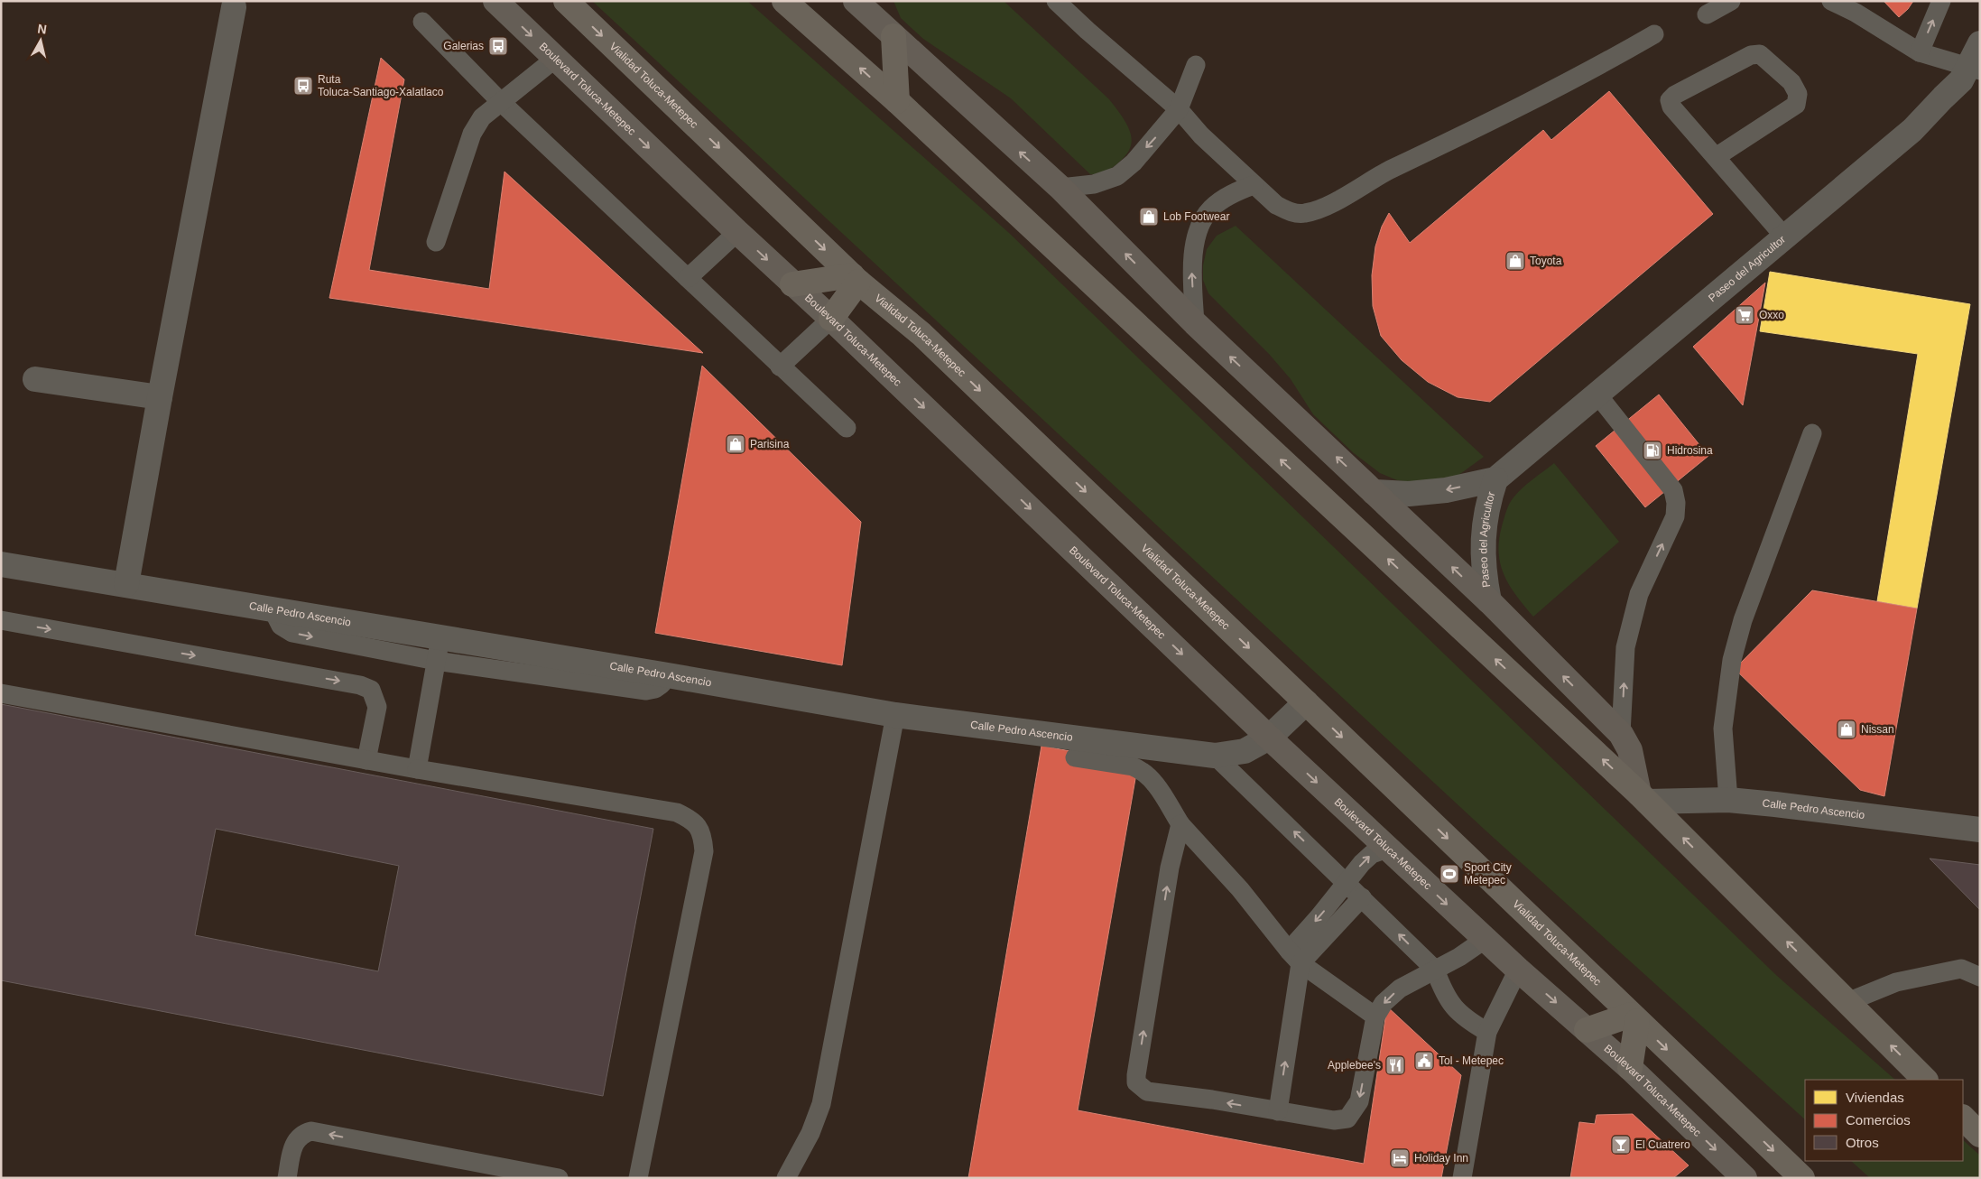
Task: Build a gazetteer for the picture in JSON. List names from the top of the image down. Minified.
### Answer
{"streets":{"highway":["Vialidad Toluca-Metepec"],"main road":["Boulevard Toluca-Metepec"],"street":["Paseo del Agricultor","Calle Pedro Ascencio"]},"crossings":[["Vialidad Toluca-Metepec","Calle Pedro Ascencio"],["Boulevard Toluca-Metepec","Calle Pedro Ascencio"]],"one_way":["Boulevard Toluca-Metepec"],"places":{"bus stop":["Galerias","Ruta Toluca-Santiago-Xalatlaco"],"shop":["Lob Footwear","Toyota","Parisina","Nissan"],"supermarket":["Oxxo"],"fuel station":["Hidrosina"],"sports":["Sport City Metepec"],"public building":["Tol - Metepec"],"restaurant":["Applebee's"],"bar":["El Cuatrero"],"hotel":["Holiday Inn"]},"legend":["Viviendas","Comercios","Otros"],"north":"top"}
